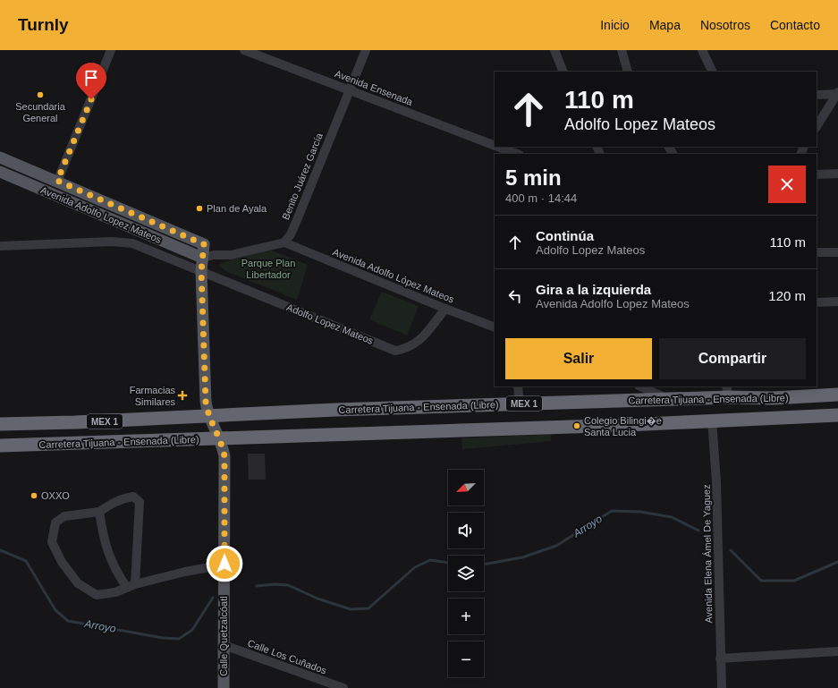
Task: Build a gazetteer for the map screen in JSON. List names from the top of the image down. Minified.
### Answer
{"streets":{"highway":["Carretera Tijuana - Ensenada (Libre)","MEX 1"],"main road":["Avenida Adolfo Lopez Mateos","Calle Quetzalcóatl"],"street":["Avenida Ensenada","Benito Juárez García","Avenida Adolfo López Mateos","Adolfo Lopez Mateos","Avenida Elena Ámel De Yaguez","Calle Los Cuñados"]},"crossings":[["Avenida Ensenada","Benito Juárez García"],["Benito Juárez García","Avenida Adolfo López Mateos"],["Avenida Adolfo López Mateos","Adolfo Lopez Mateos"],["Carretera Tijuana - Ensenada (Libre)","Avenida Elena Ámel De Yaguez"],["Carretera Tijuana - Ensenada (Libre)","Calle Quetzalcóatl"],["Calle Quetzalcóatl","Calle Los Cuñados"]],"water":["Arroyo"],"parks":["Parque Plan Libertador"],"places":{"other":["Secundaria General","Plan de Ayala","Colegio Bilingi�e Santa Lucia","OXXO"],"health":["Farmacias Similares"]},"north":"bottom left","page":{"header":"Turnly","nav":["Inicio","Mapa","Nosotros","Contacto"],"turn":["110 m","Adolfo Lopez Mateos"],"heading":["5 min","400 m · 14:44"],"list":[{"name":"Continúa","note":"Adolfo Lopez Mateos","value":"110 m"},{"name":"Gira a la izquierda","note":"Avenida Adolfo Lopez Mateos","value":"120 m"}],"buttons":["Salir","Compartir"],"map_buttons":["+","−"]}}
